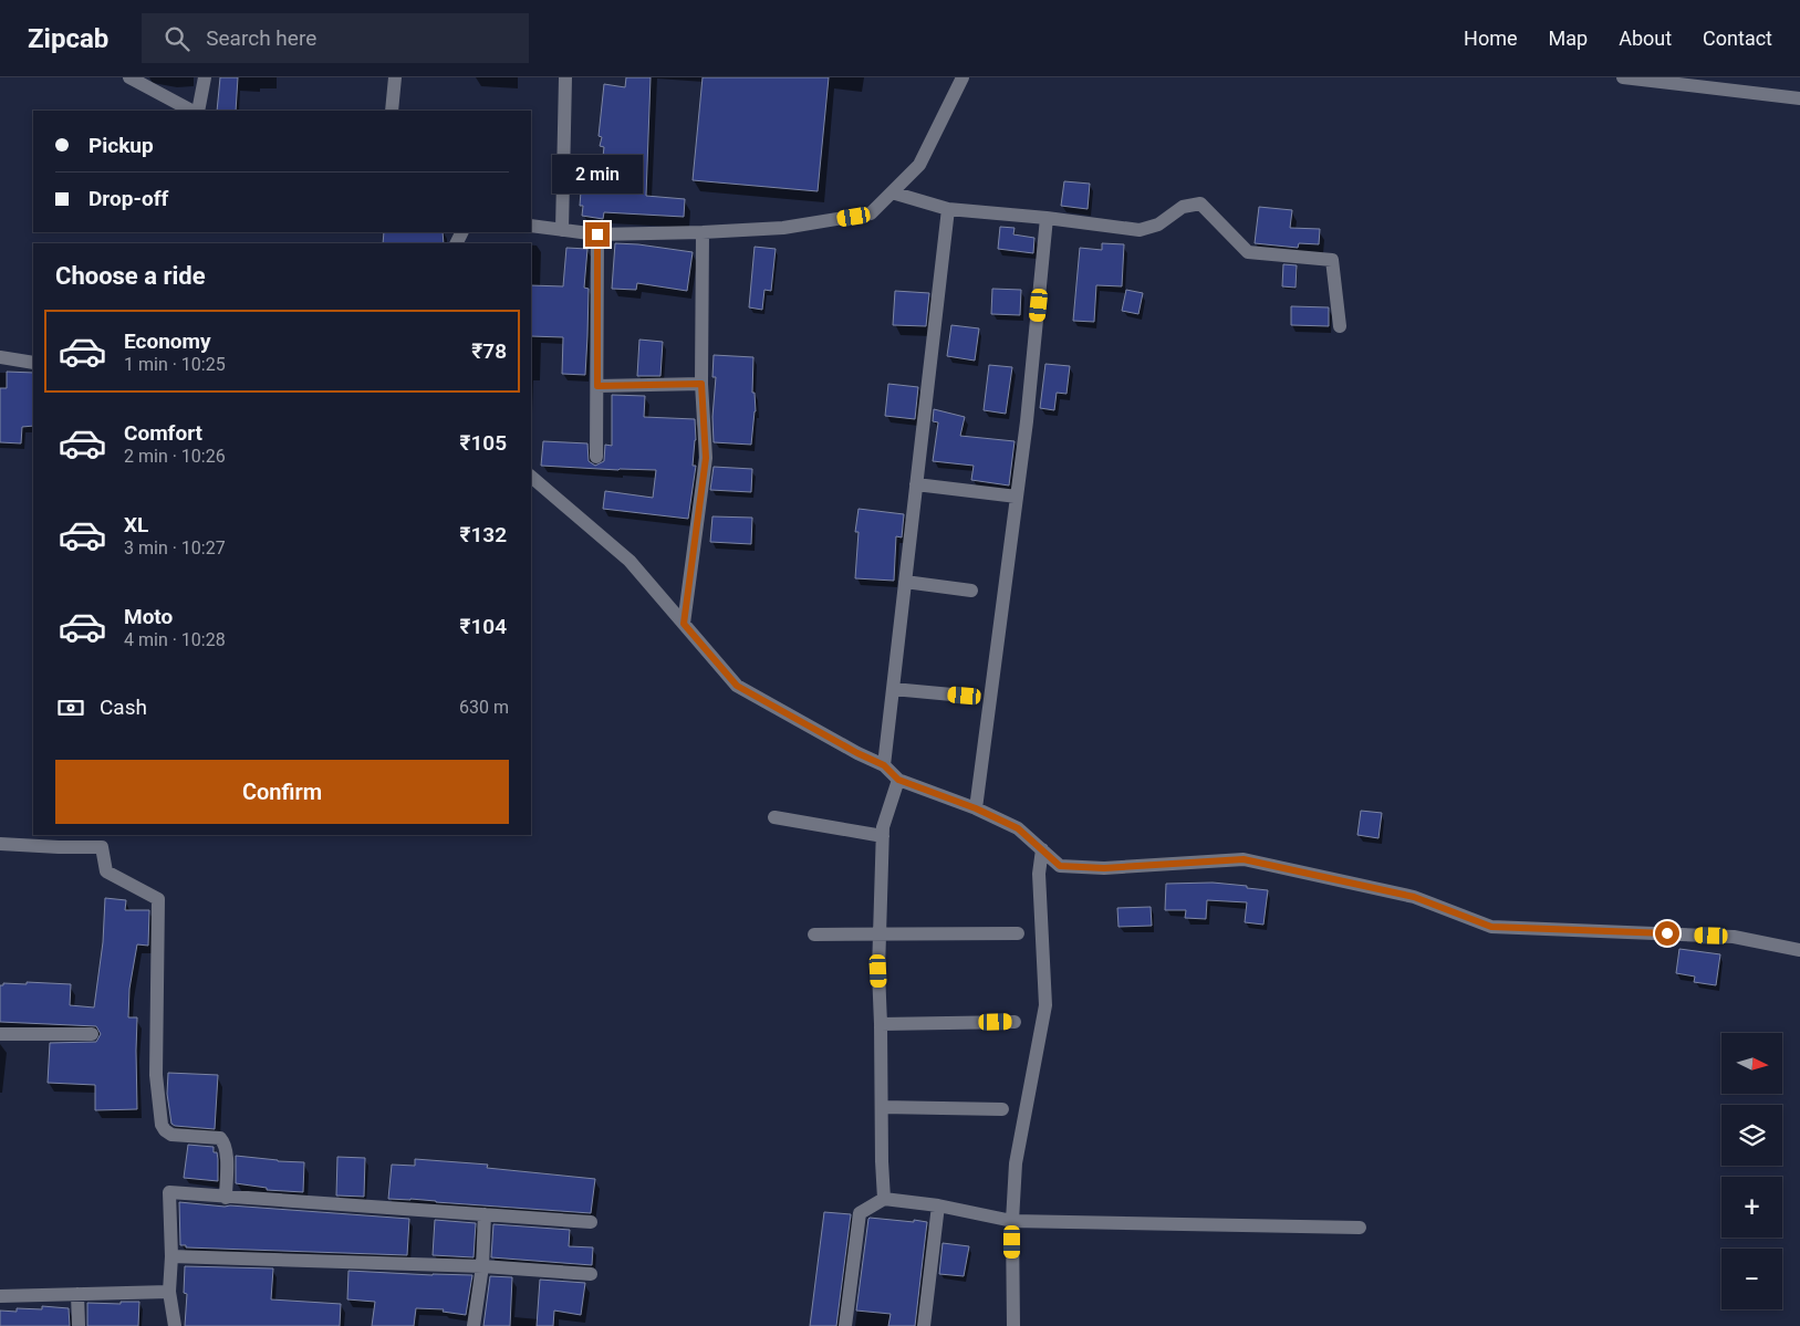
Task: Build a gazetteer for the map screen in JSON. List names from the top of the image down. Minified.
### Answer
{"north":"right","page":{"header":"Zipcab","search":"Search here","nav":["Home","Map","About","Contact"],"banner":["Pickup","Drop-off"],"bubble":"2 min","heading":"Choose a ride","list":[{"name":"Economy","note":"1 min · 10:25","value":"₹78"},{"name":"Comfort","note":"2 min · 10:26","value":"₹105"},{"name":"XL","note":"3 min · 10:27","value":"₹132"},{"name":"Moto","note":"4 min · 10:28","value":"₹104"}],"pay":["Cash","630 m"],"buttons":"Confirm","map_buttons":["+","−"]}}
